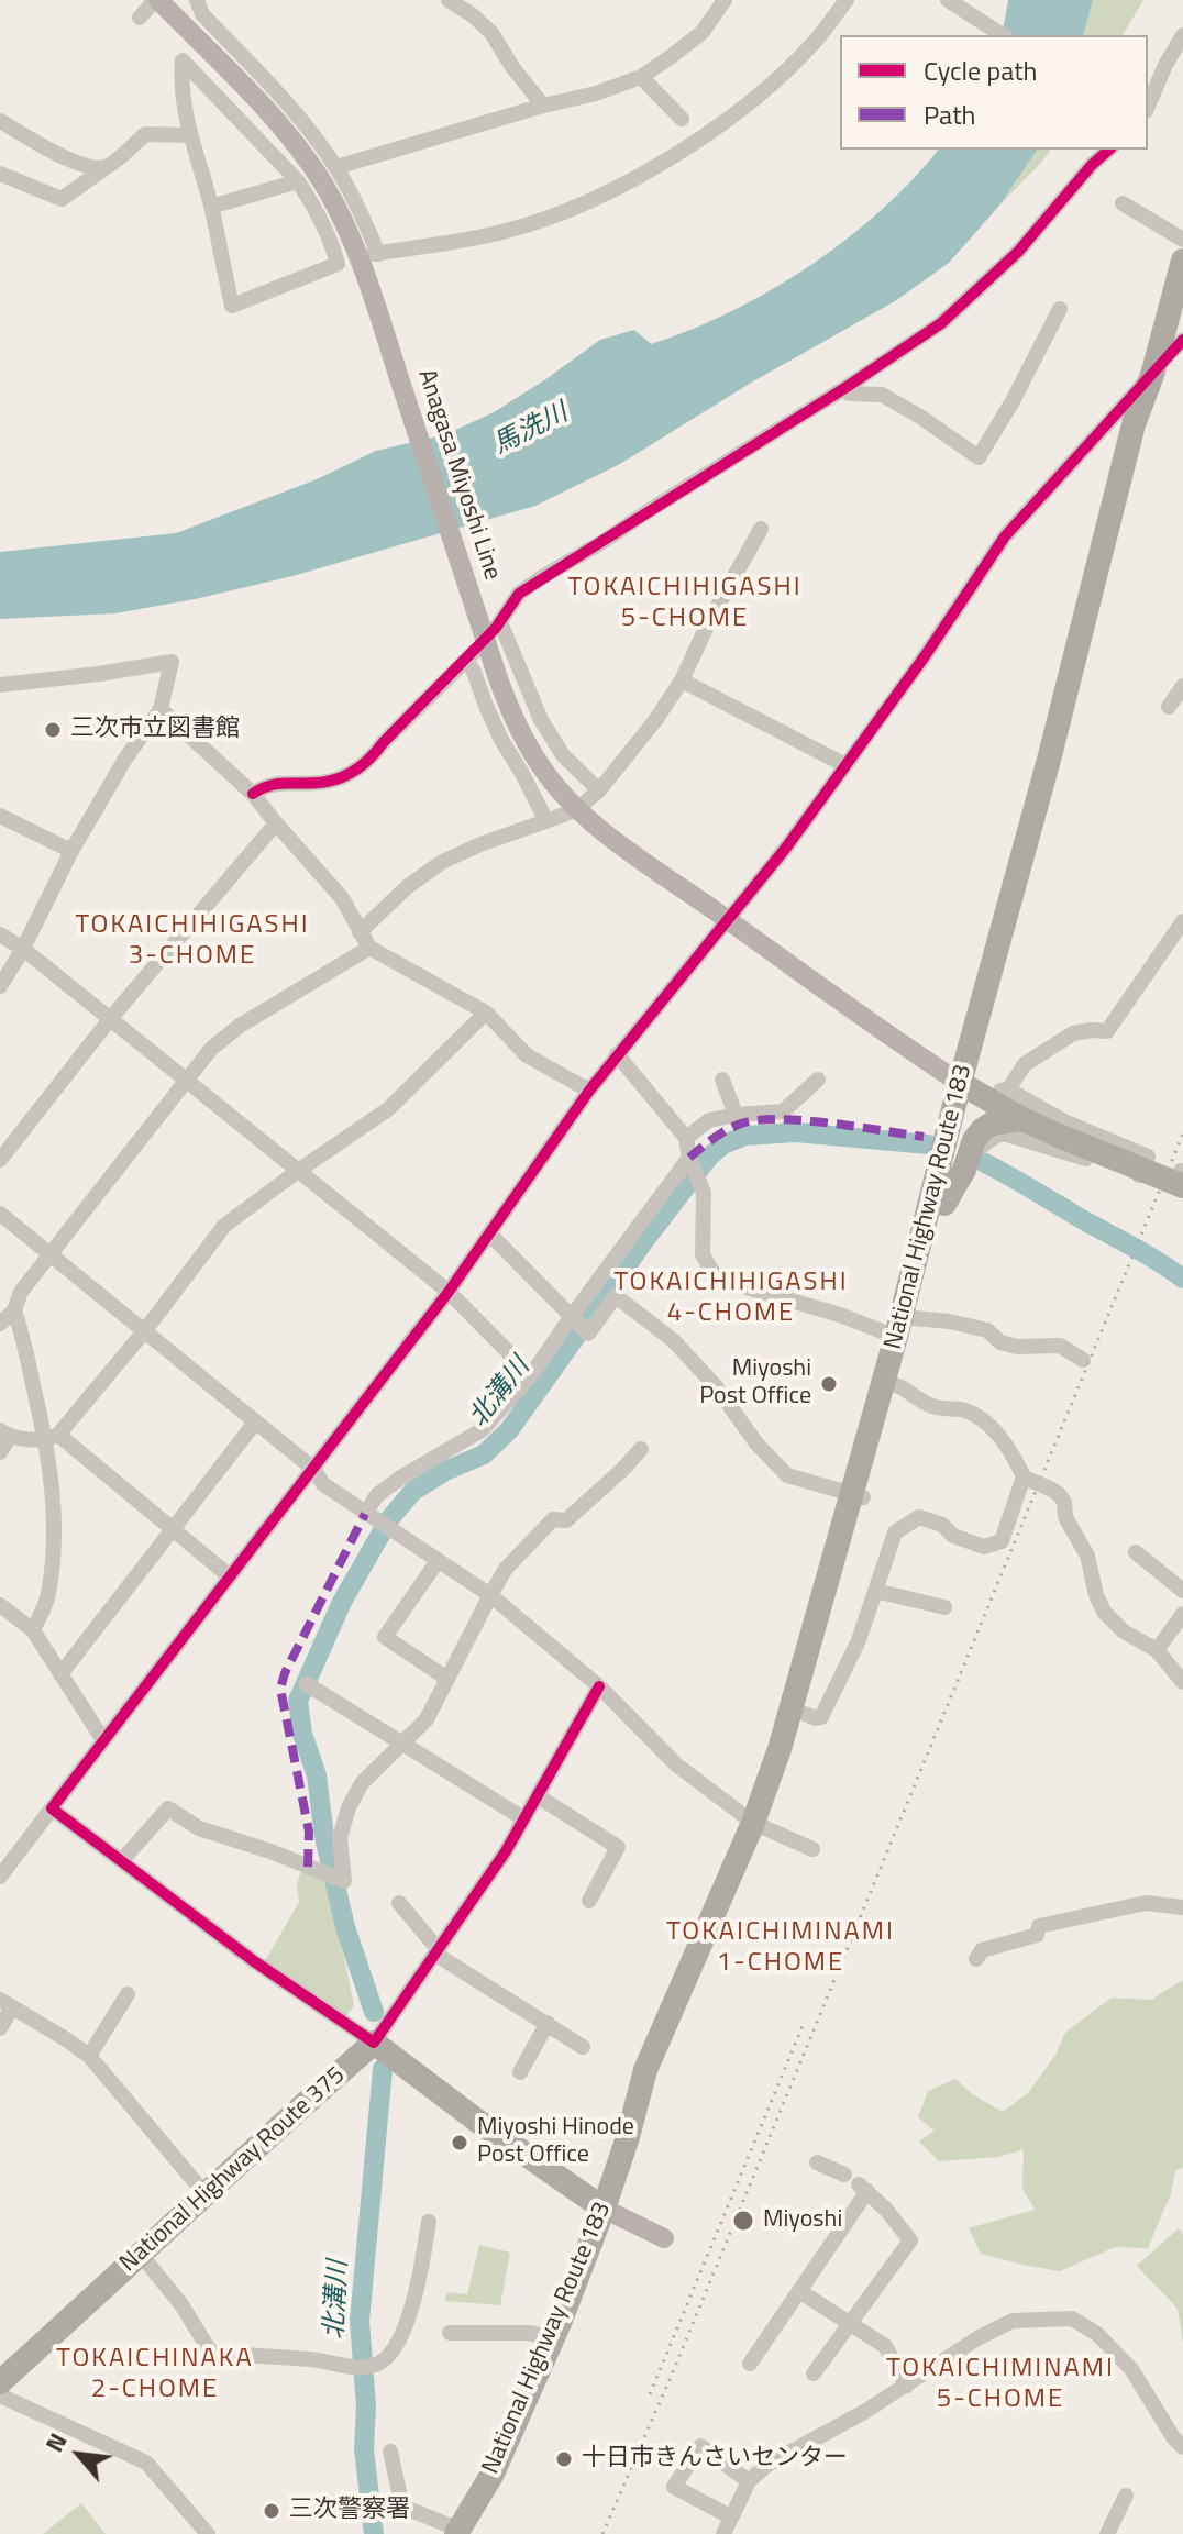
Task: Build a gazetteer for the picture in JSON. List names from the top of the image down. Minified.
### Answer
{"streets":{"highway":["National Highway Route 183","National Highway Route 375"],"main road":["Anagasa Miyoshi Line"]},"crossings":[["Anagasa Miyoshi Line","National Highway Route 183"]],"districts":["TOKAICHIHIGASHI 5-CHOME","TOKAICHIHIGASHI 3-CHOME","TOKAICHIHIGASHI 4-CHOME","TOKAICHIMINAMI 1-CHOME","TOKAICHINAKA 2-CHOME","TOKAICHIMINAMI 5-CHOME"],"water":["馬洗川","北溝川"],"places":["三次市立図書館","Miyoshi Post Office","Miyoshi Hinode Post Office","Miyoshi","十日市きんさいセンター","三次警察署"],"legend":["Cycle path","Path"],"north":"top left"}
